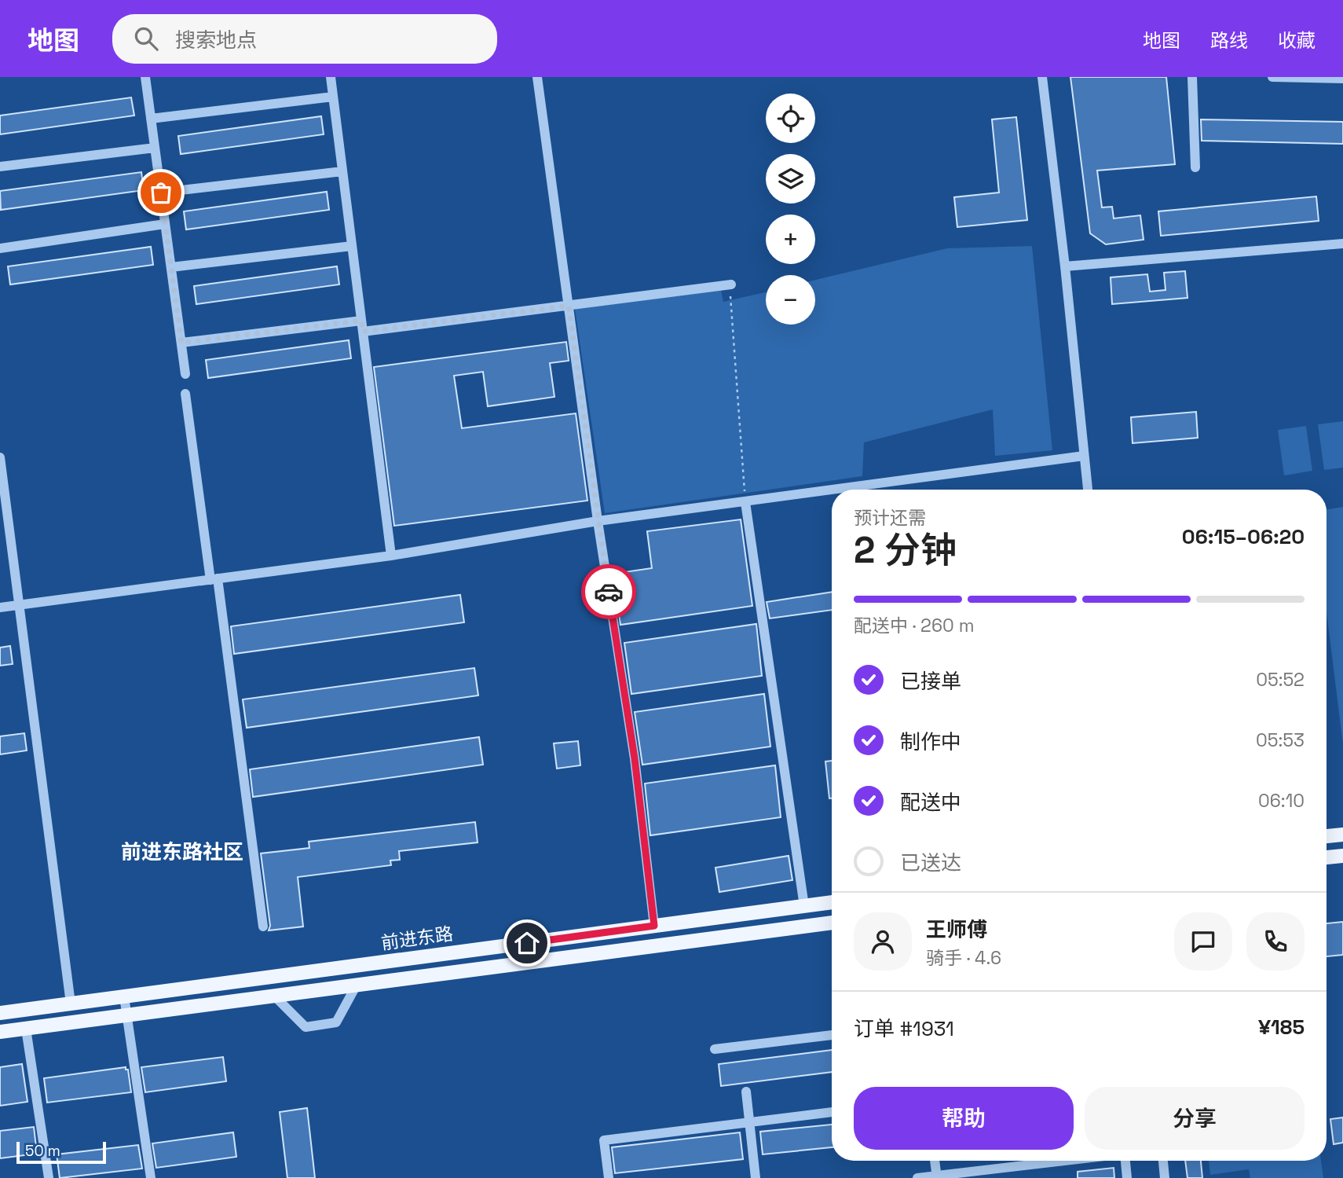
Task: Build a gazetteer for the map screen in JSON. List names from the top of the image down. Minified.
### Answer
{"streets":{"main road":["前进东路"]},"districts":["前进东路社区"],"scale_bar":"50 m","page":{"header":"地图","search":"搜索地点","nav":["地图","路线","收藏"],"map_buttons":["+","−"],"heading":["2 分钟","预计还需","06:15–06:20"],"panel":["王师傅","骑手 · 4.6","订单 #1931","¥185"],"bar":"配送中 · 260 m","list":[["已接单","05:52"],["制作中","05:53"],["配送中","06:10"],"已送达"],"buttons":["帮助","分享"],"scale":"50 m"}}
